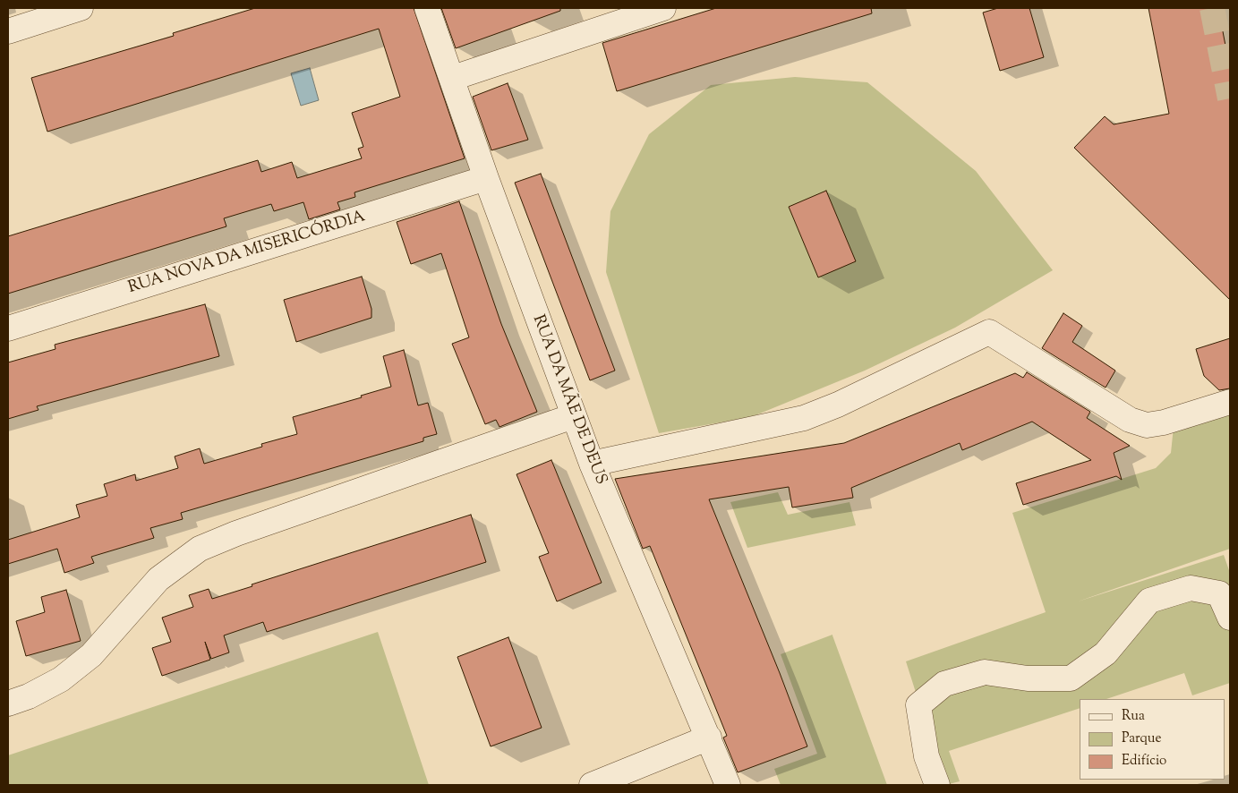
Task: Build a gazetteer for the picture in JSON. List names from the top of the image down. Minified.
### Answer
{"streets":{"street":["RUA NOVA DA MISERICÓRDIA","RUA DA MÃE DE DEUS"]},"crossings":[["RUA NOVA DA MISERICÓRDIA","RUA DA MÃE DE DEUS"]],"legend":["Rua","Parque","Edifício"]}
